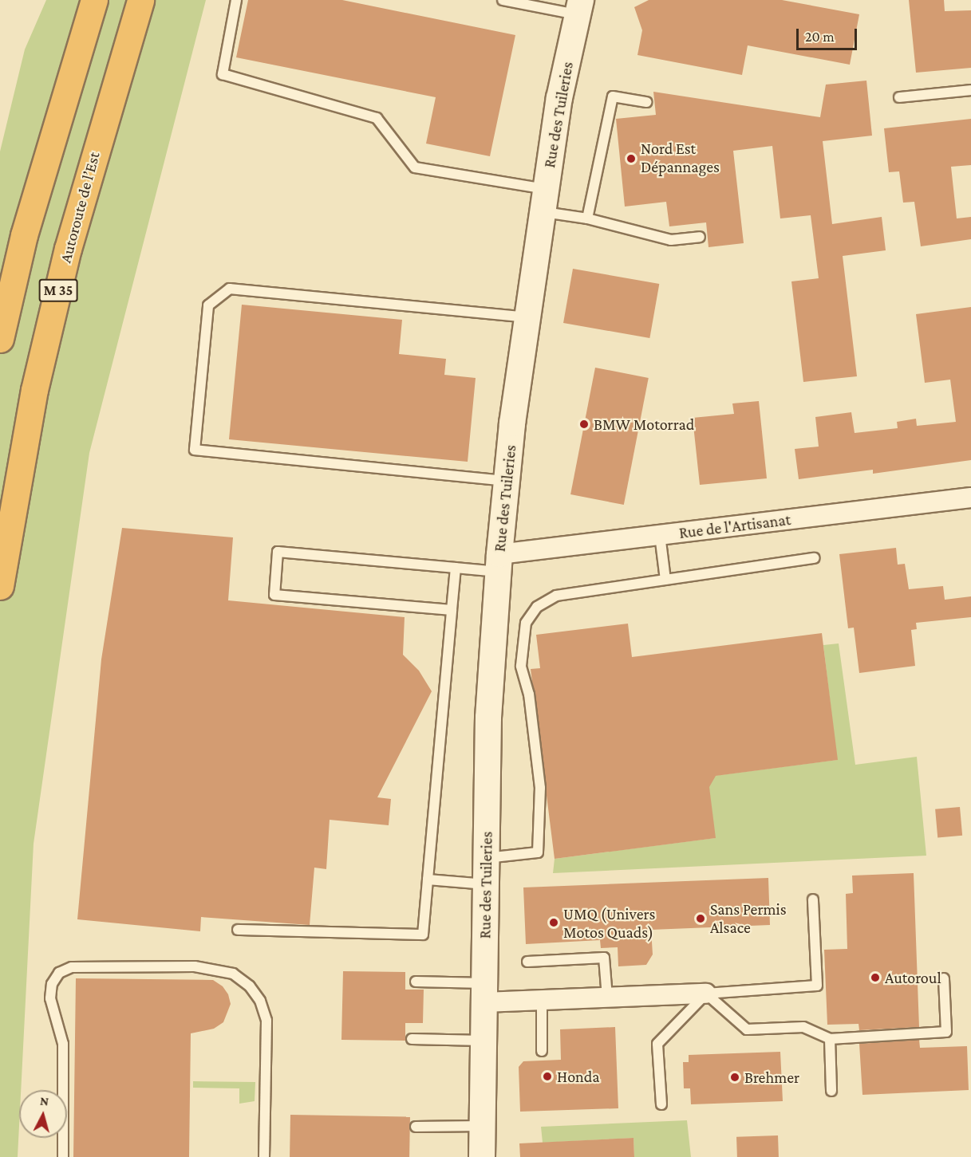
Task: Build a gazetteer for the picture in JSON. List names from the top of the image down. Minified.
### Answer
{"streets":{"highway":["Autoroute de l’Est","M 35"],"street":["Rue des Tuileries","Rue de l'Artisanat"]},"crossings":[["Rue des Tuileries","Rue de l'Artisanat"]],"places":["Nord Est Dépannages","BMW Motorrad","Sans Permis Alsace","UMQ (Univers Motos Quads)","Autoroul","Honda","Brehmer"],"scale_bar":"20 m","north":"top"}
